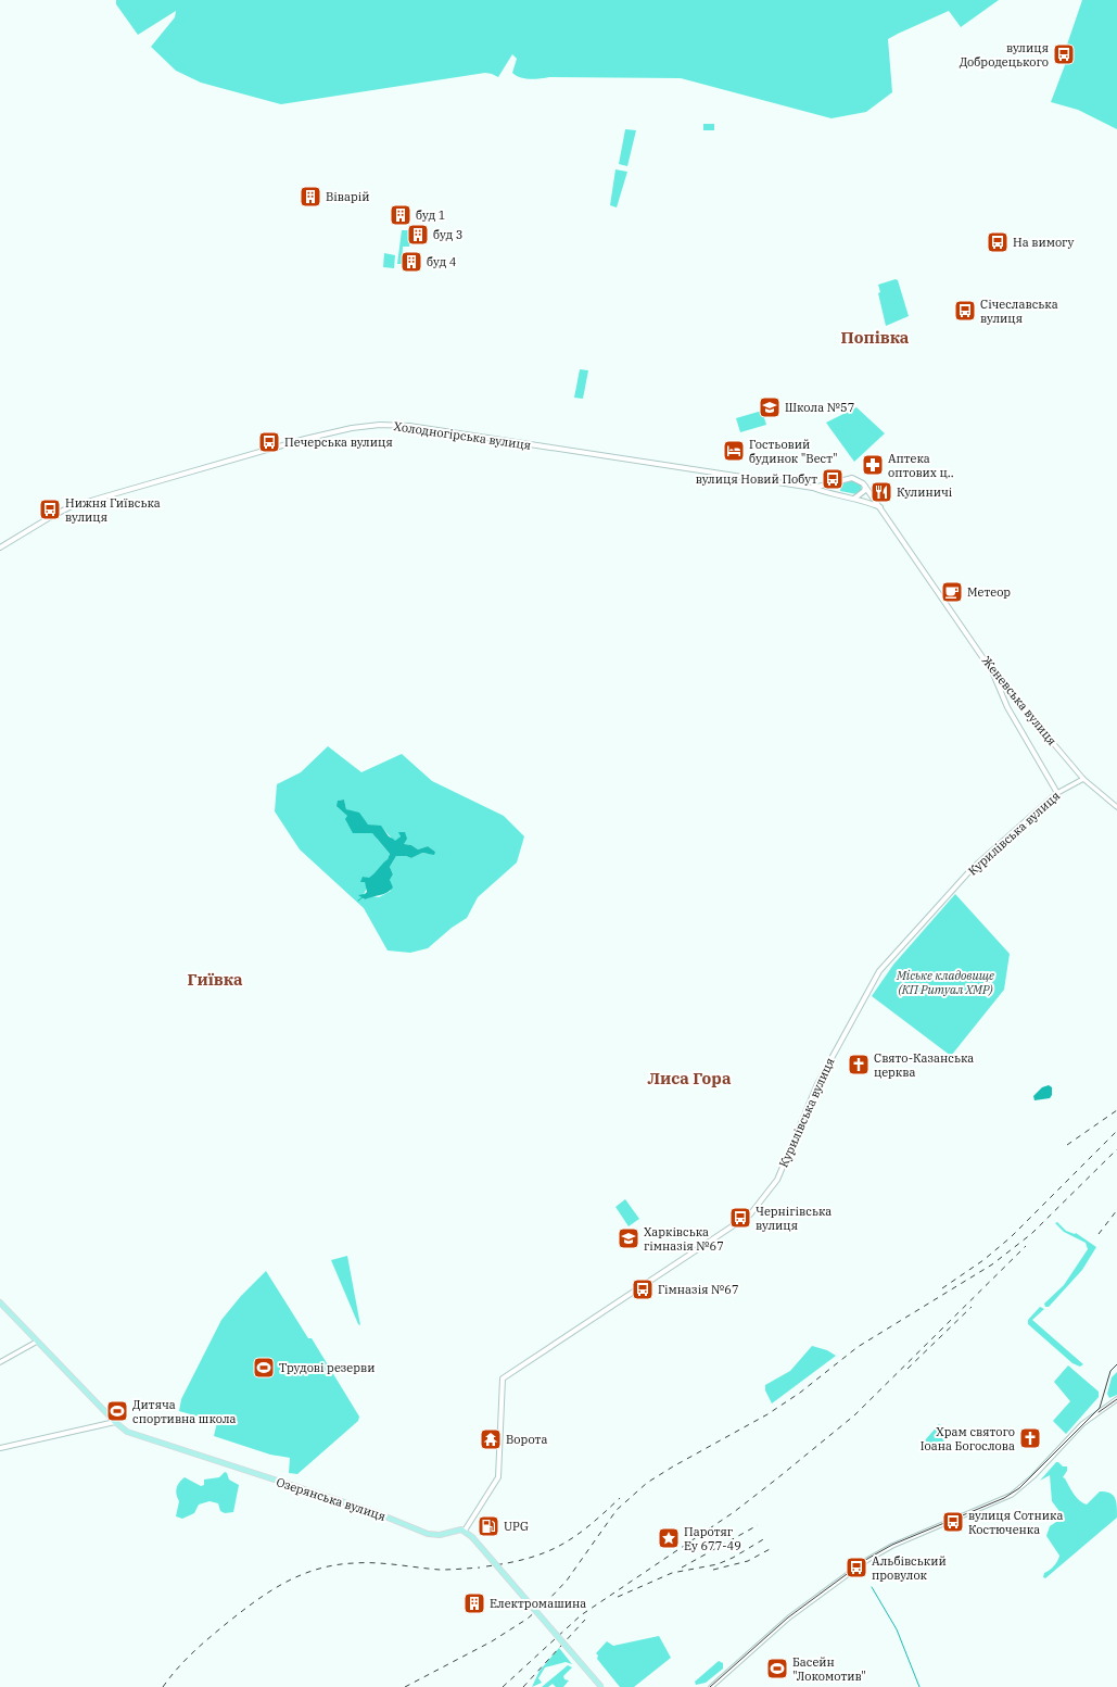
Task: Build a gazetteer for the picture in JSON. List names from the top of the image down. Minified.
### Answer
{"streets":{"main road":["Холодногірська вулиця","Женевська вулиця","Курилівська вулиця","Озерянська вулиця"]},"crossings":[["Холодногірська вулиця","Женевська вулиця"],["Женевська вулиця","Курилівська вулиця"],["Курилівська вулиця","Озерянська вулиця"]],"districts":["Попівка","Гиївка","Лиса Гора"],"parks":["Міське кладовище (КП Ритуал ХМР)"],"places":{"bus stop":["вулиця Добродецького","На вимогу","Січеславська вулиця","Печерська вулиця","вулиця Новий Побут","Нижня Гиївська вулиця","Чернігівська вулиця","Гімназія №67","вулиця Сотника Костюченка","Альбівський провулок"],"building":["Віварій","буд 1","буд 3","буд 4","Електромашина"],"school or university":["Школа №57","Харківська гімназія №67"],"hotel":["Гостьовий будинок \"Вест\""],"pharmacy":["Аптека оптових ц‥"],"restaurant":["Кулиничі"],"cafe":["Метеор"],"church":["Свято-Казанська церква","Храм святого Іоана Богослова"],"sports":["Трудові резерви","Дитяча спортивна школа","Басейн \"Локомотив\""],"temple":["Ворота"],"fuel station":["UPG"],"place":["Паротяг Еу 677-49"]}}
